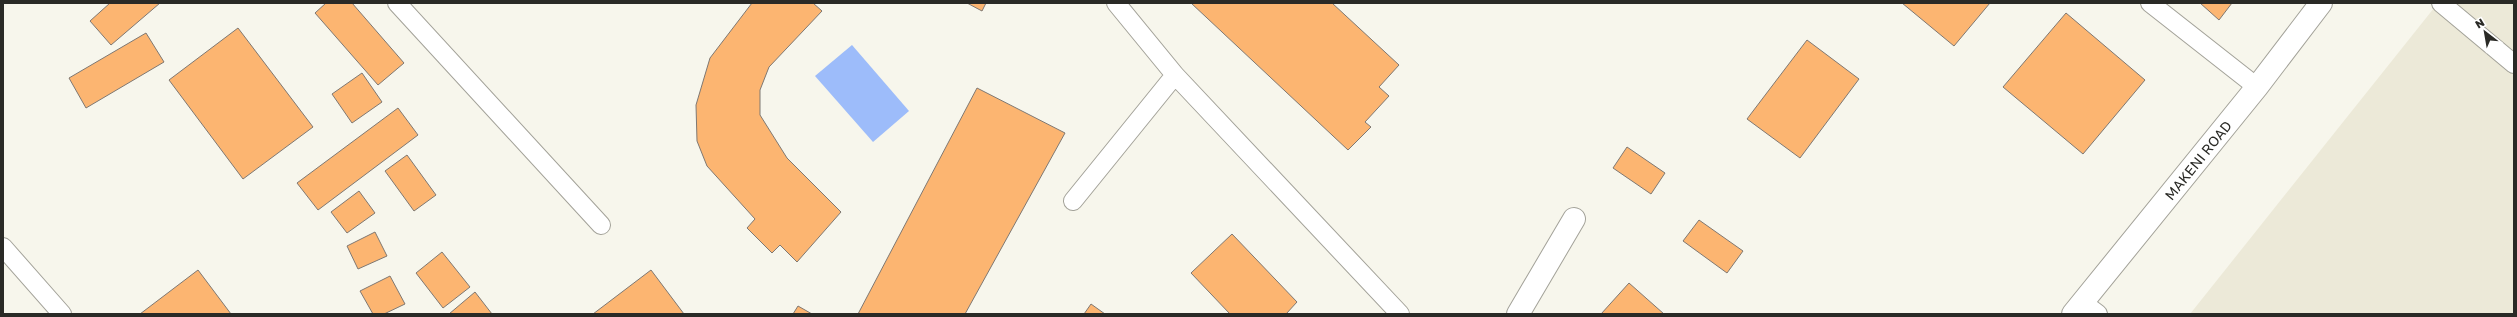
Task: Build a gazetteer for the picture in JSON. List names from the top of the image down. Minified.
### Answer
{"streets":{"main road":["MAKENI ROAD"]},"north":"top left"}
